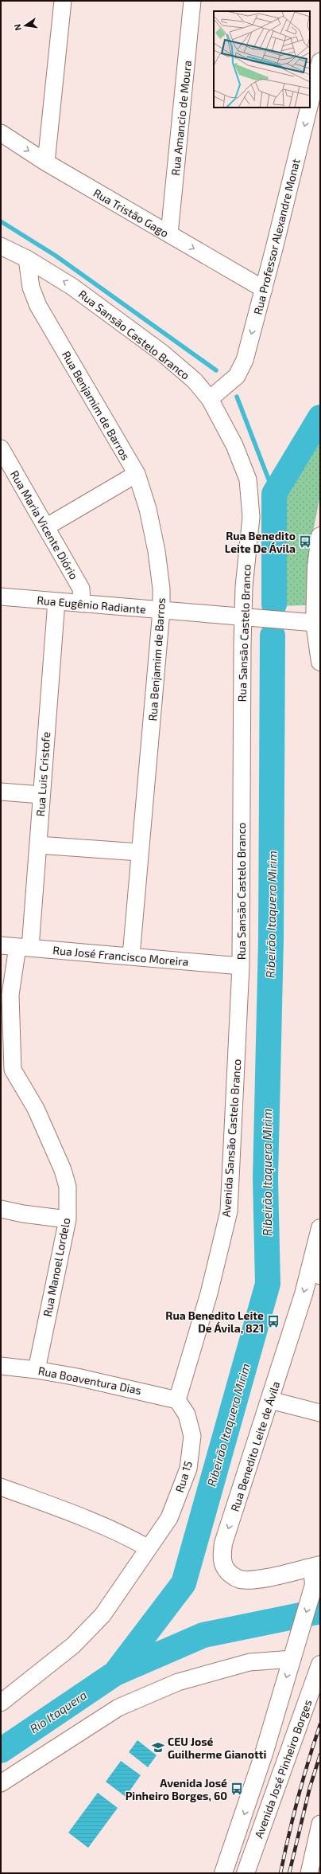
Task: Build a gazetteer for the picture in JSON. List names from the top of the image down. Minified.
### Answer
{"streets":{"main road":["Rua Benedito Leite de Ávila","Avenida José Pinheiro Borges"],"street":["Rua Amancio de Moura","Rua Tristão Gago","Rua Professor Alexandre Monat","Rua Sansão Castelo Branco","Rua Benjamim de Barros","Rua Maria Vicente Diório","Rua Eugênio Radiante","Rua Luis Cristofe","Rua José Francisco Moreira","Avenida Sansão Castelo Branco","Rua Manoel Lordelo","Rua Boaventura Dias","Rua 15"]},"crossings":[["Rua Amancio de Moura","Rua Tristão Gago"],["Rua Tristão Gago","Rua Professor Alexandre Monat"],["Rua Professor Alexandre Monat","Rua Sansão Castelo Branco"],["Rua Sansão Castelo Branco","Rua Benjamim de Barros"],["Rua Sansão Castelo Branco","Rua Eugênio Radiante"],["Rua Sansão Castelo Branco","Rua José Francisco Moreira"],["Rua Sansão Castelo Branco","Avenida Sansão Castelo Branco"],["Rua Benjamim de Barros","Rua Eugênio Radiante"],["Rua Benjamim de Barros","Rua José Francisco Moreira"],["Rua Maria Vicente Diório","Rua Eugênio Radiante"],["Rua Eugênio Radiante","Rua Luis Cristofe"],["Rua Luis Cristofe","Rua José Francisco Moreira"],["Rua Luis Cristofe","Rua Manoel Lordelo"],["Rua José Francisco Moreira","Avenida Sansão Castelo Branco"],["Rua José Francisco Moreira","Rua Manoel Lordelo"],["Avenida Sansão Castelo Branco","Rua Boaventura Dias"],["Avenida Sansão Castelo Branco","Rua 15"],["Rua Manoel Lordelo","Rua Boaventura Dias"],["Rua Boaventura Dias","Rua 15"],["Rua Benedito Leite de Ávila","Avenida José Pinheiro Borges"]],"one_way":["Rua Tristão Gago","Rua Professor Alexandre Monat"],"water":["Ribeirão Itaquera Mirim","Rio Itaquera"],"places":{"bus stop":["Rua Benedito Leite De Ávila","Rua Benedito Leite De Ávila, 821","Avenida José Pinheiro Borges, 60"],"school or university":["CEU José Guilherme Gianotti"]},"north":"left"}
